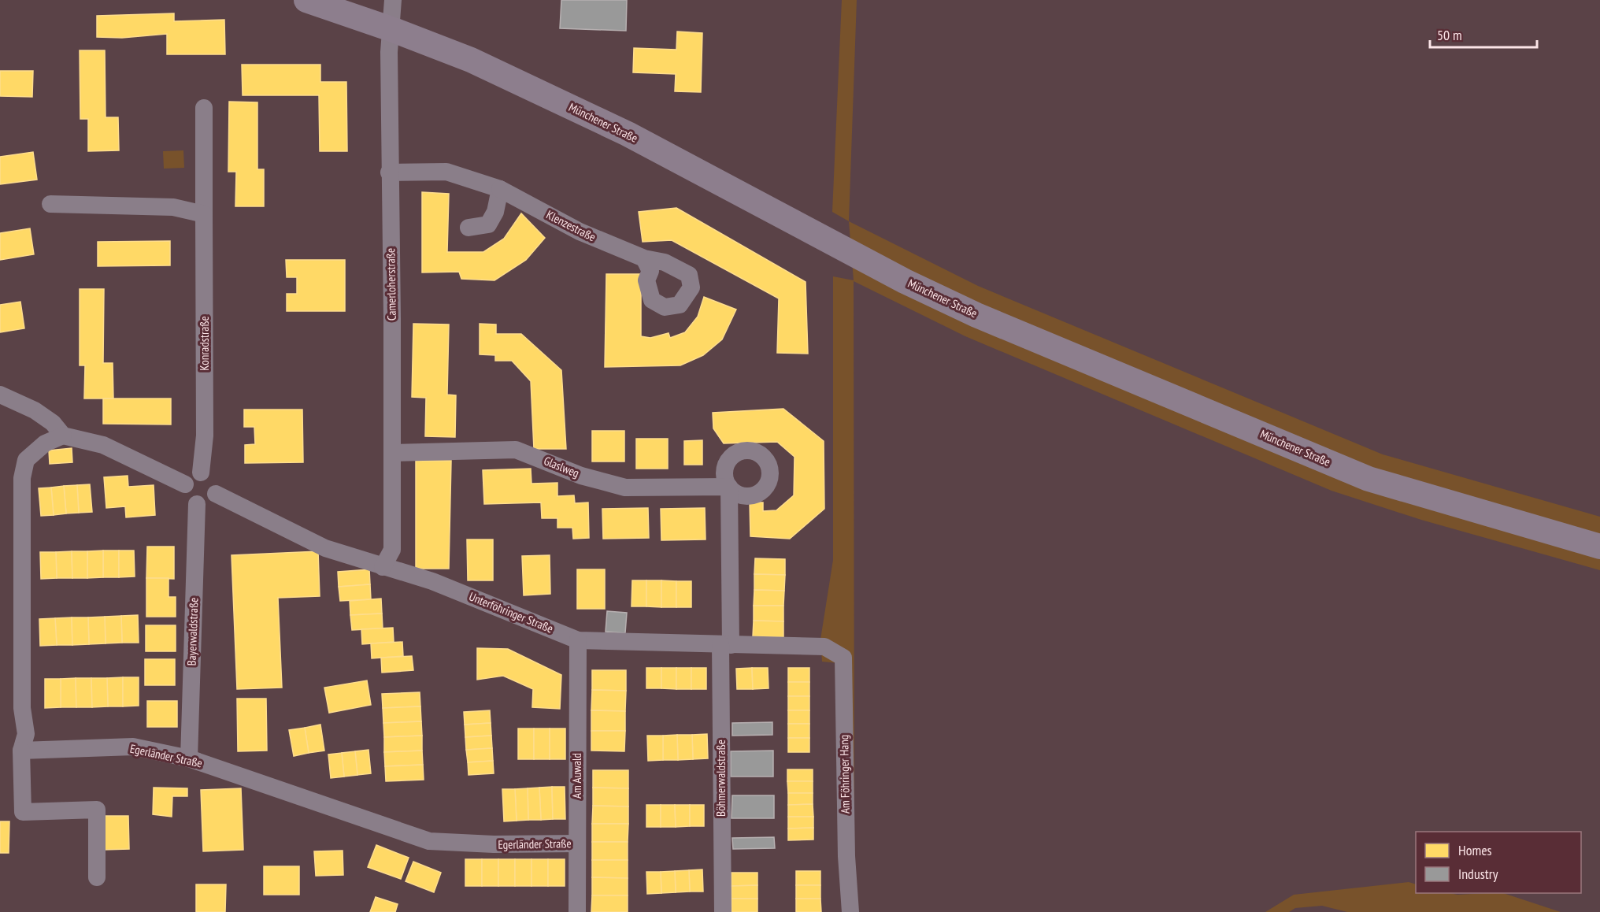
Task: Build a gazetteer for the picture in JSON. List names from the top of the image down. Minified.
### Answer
{"streets":{"main road":["Münchener Straße"],"street":["Klenzestraße","Camerloherstraße","Konradstraße","Glaslweg","Unterföhringer Straße","Bayerwaldstraße","Egerländer Straße","Am Föhringer Hang","Am Auwald","Böhmerwaldstraße"]},"crossings":[["Münchener Straße","Camerloherstraße"],["Klenzestraße","Camerloherstraße"],["Camerloherstraße","Glaslweg"],["Camerloherstraße","Unterföhringer Straße"],["Konradstraße","Unterföhringer Straße"],["Konradstraße","Bayerwaldstraße"],["Glaslweg","Unterföhringer Straße"],["Glaslweg","Böhmerwaldstraße"],["Unterföhringer Straße","Bayerwaldstraße"],["Unterföhringer Straße","Am Föhringer Hang"],["Unterföhringer Straße","Am Auwald"],["Unterföhringer Straße","Böhmerwaldstraße"],["Bayerwaldstraße","Egerländer Straße"],["Egerländer Straße","Am Auwald"]],"legend":["Homes","Industry"],"scale_bar":"50 m"}
